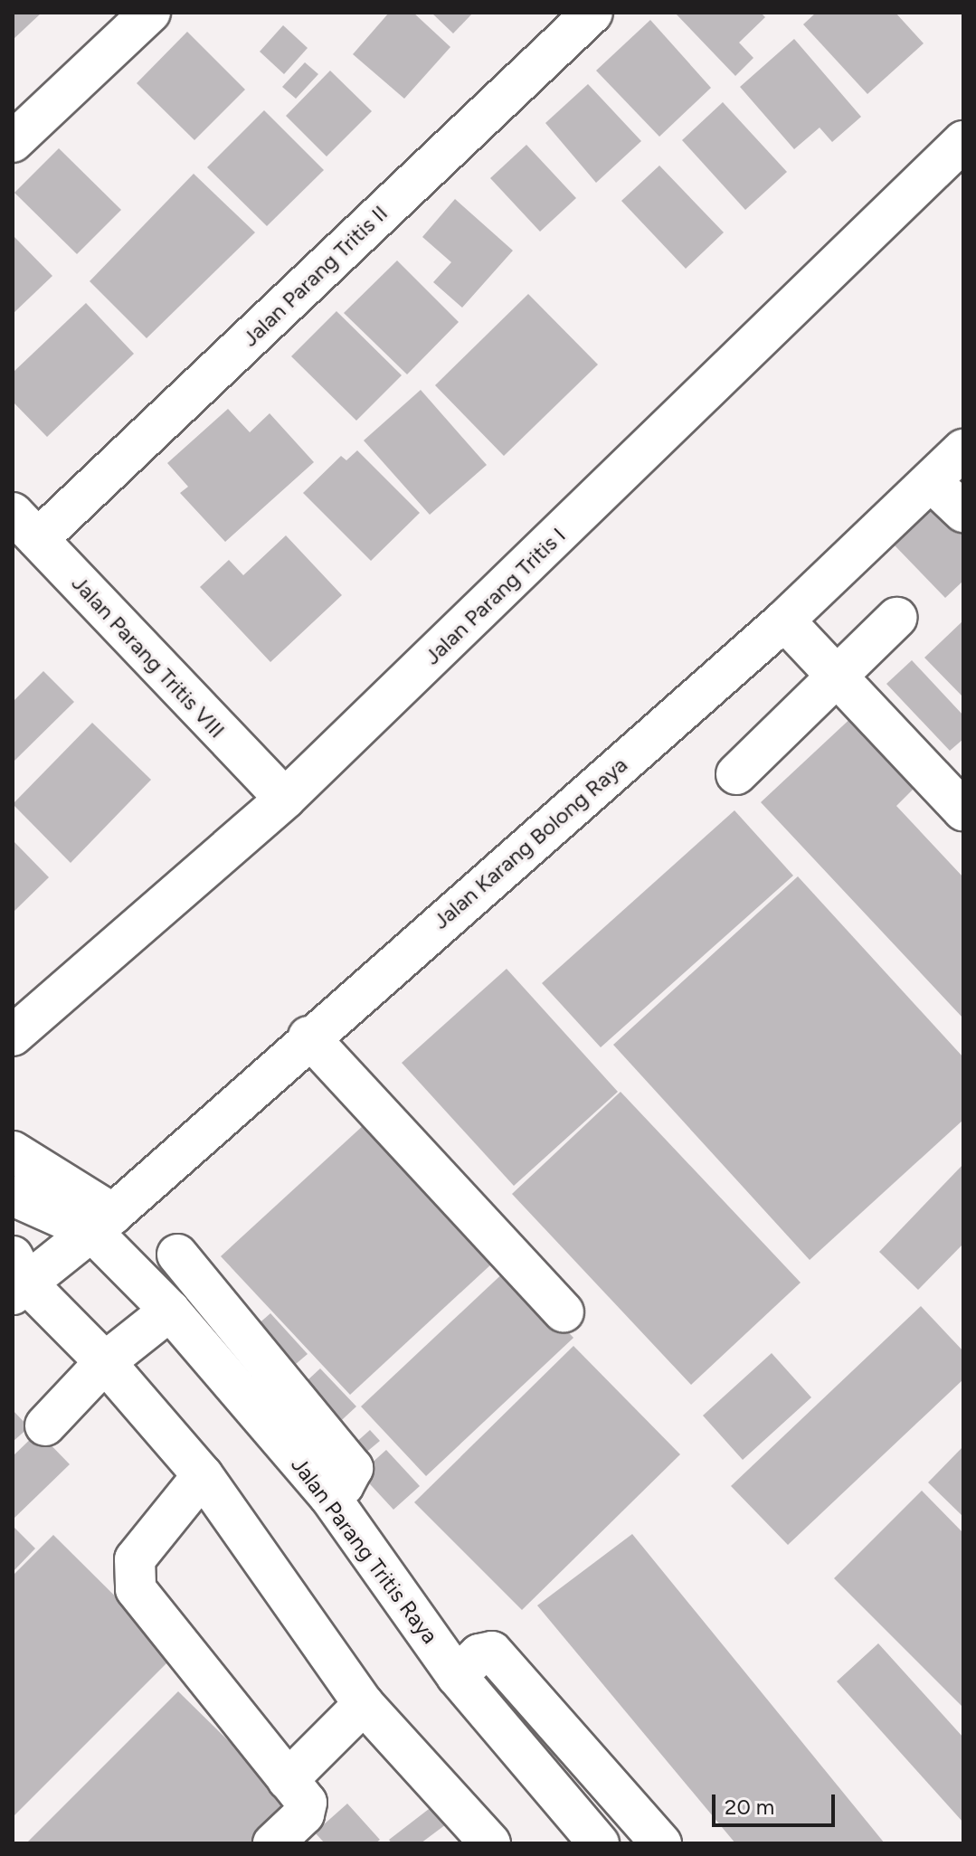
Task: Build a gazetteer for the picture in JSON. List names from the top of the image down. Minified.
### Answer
{"streets":{"street":["Jalan Parang Tritis II","Jalan Parang Tritis I","Jalan Parang Tritis VIII","Jalan Karang Bolong Raya","Jalan Parang Tritis Raya"]},"crossings":[["Jalan Parang Tritis II","Jalan Parang Tritis VIII"],["Jalan Parang Tritis I","Jalan Parang Tritis VIII"],["Jalan Karang Bolong Raya","Jalan Parang Tritis Raya"]],"scale_bar":"20 m"}
